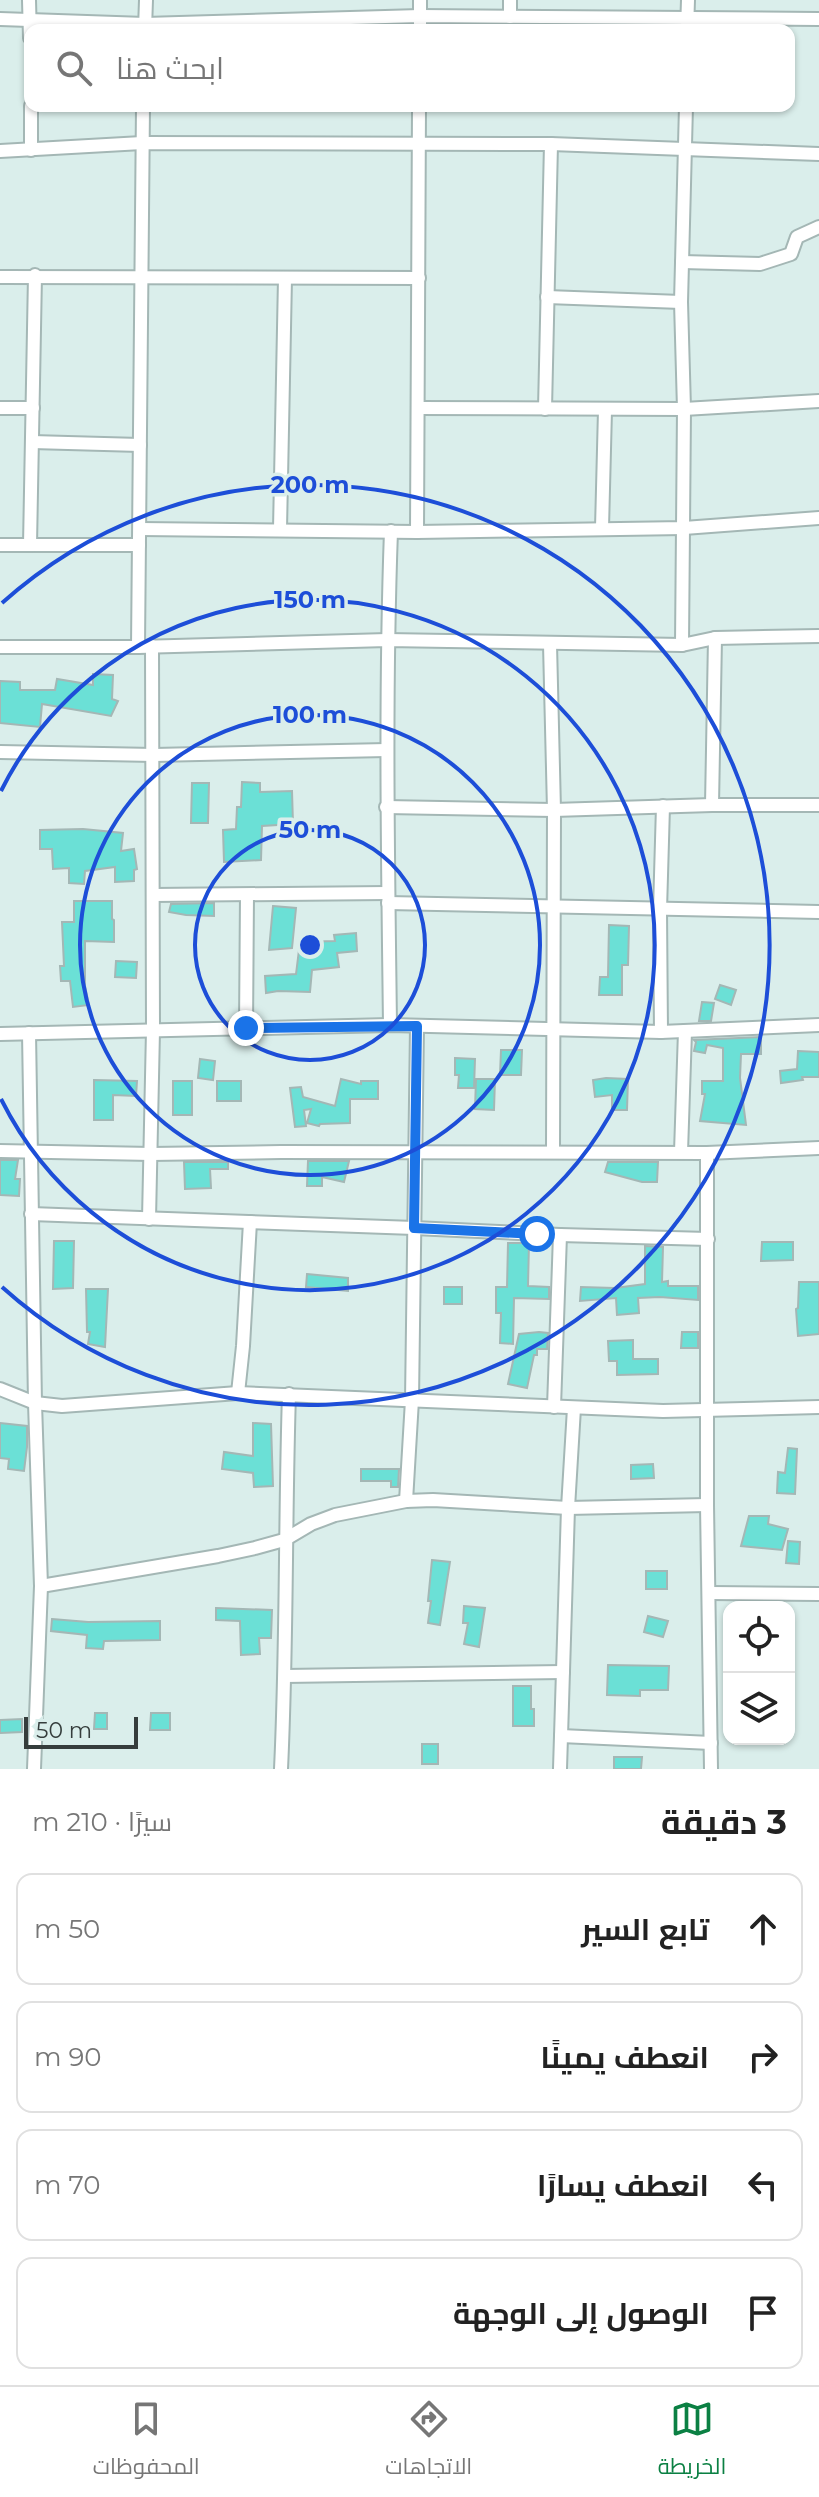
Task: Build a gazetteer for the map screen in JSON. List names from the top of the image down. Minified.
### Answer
{"scale_bar":"50 m","page":{"search":"ابحث هنا","scale":"50 m","heading":["3 دقيقة","سيرًا · 210 m"],"list":[["تابع السير","50 m"],["انعطف يمينًا","90 m"],["انعطف يسارًا","70 m"],"الوصول إلى الوجهة"],"nav":["الخريطة","الاتجاهات","المحفوظات"]},"rings":["200 m","150 m","100 m","50 m"]}
